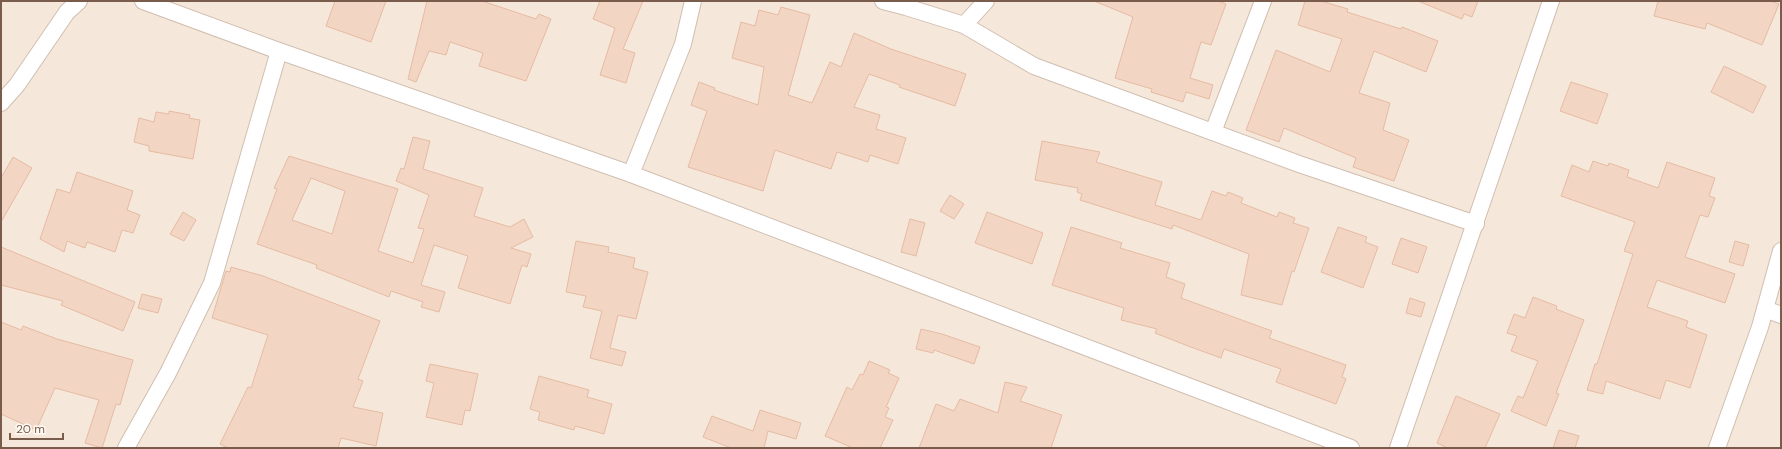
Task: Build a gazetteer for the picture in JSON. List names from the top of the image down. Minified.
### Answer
{"scale_bar":"20 m"}
